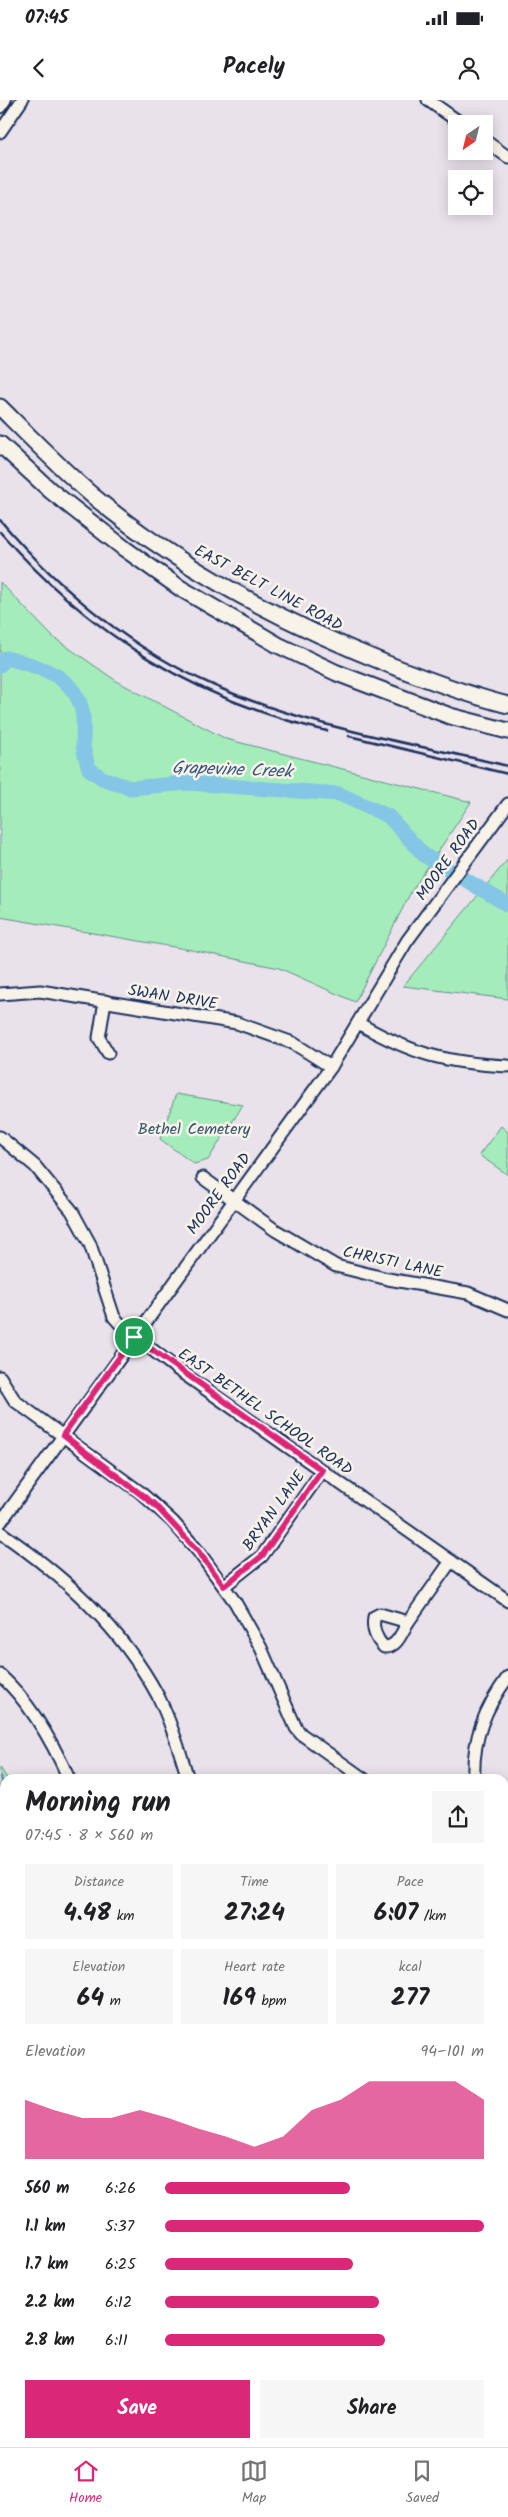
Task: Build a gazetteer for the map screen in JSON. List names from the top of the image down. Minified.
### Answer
{"streets":{"main road":["EAST BELT LINE ROAD"],"street":["MOORE ROAD","SWAN DRIVE","CHRISTI LANE","EAST BETHEL SCHOOL ROAD","BRYAN LANE"]},"crossings":[["MOORE ROAD","SWAN DRIVE"],["MOORE ROAD","CHRISTI LANE"],["MOORE ROAD","EAST BETHEL SCHOOL ROAD"],["EAST BETHEL SCHOOL ROAD","BRYAN LANE"]],"water":["Grapevine Creek"],"parks":["Bethel Cemetery"],"north":"bottom left","page":{"status":"07:45","header":"Pacely","heading":["Morning run","07:45 · 8 × 560 m"],"stats":[["Distance","4.48 km"],["Time","27:24"],["Pace","6:07 /km"],["Elevation","64 m"],["Heart rate","169 bpm"],["kcal","277"]],"chart":["Elevation","94–101 m"],"list":[{"name":"560 m","note":"6:26"},{"name":"1.1 km","note":"5:37"},{"name":"1.7 km","note":"6:25"},{"name":"2.2 km","note":"6:12"},{"name":"2.8 km","note":"6:11"}],"buttons":["Save","Share"],"tabs":["Home","Map","Saved"]}}
